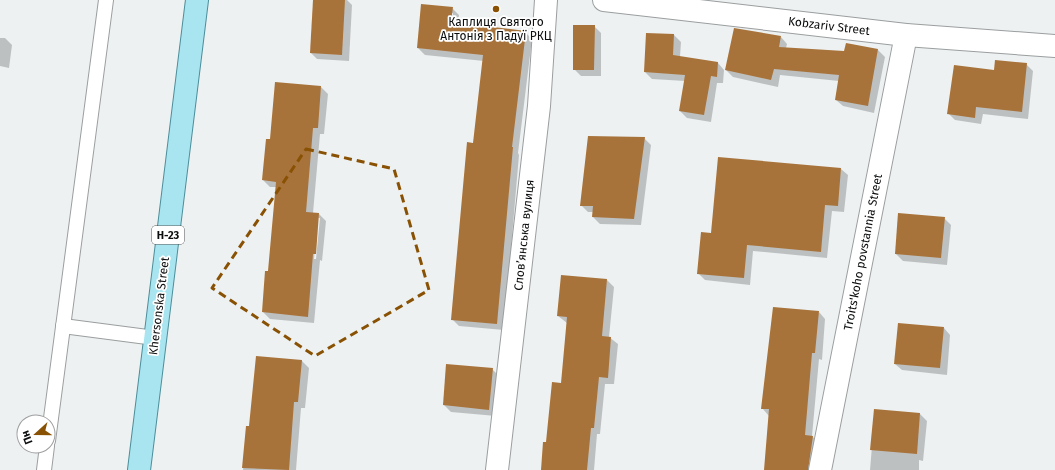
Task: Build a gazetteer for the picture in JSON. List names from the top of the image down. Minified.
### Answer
{"streets":{"main road":["Н-23","Khersonska Street"],"street":["Kobzariv Street","Словʼянська вулиця","Troits'koho povstannia Street"]},"crossings":[["Kobzariv Street","Troits'koho povstannia Street"]],"places":["Каплиця Святого Антонія з Падуї РКЦ"],"north":"left"}
